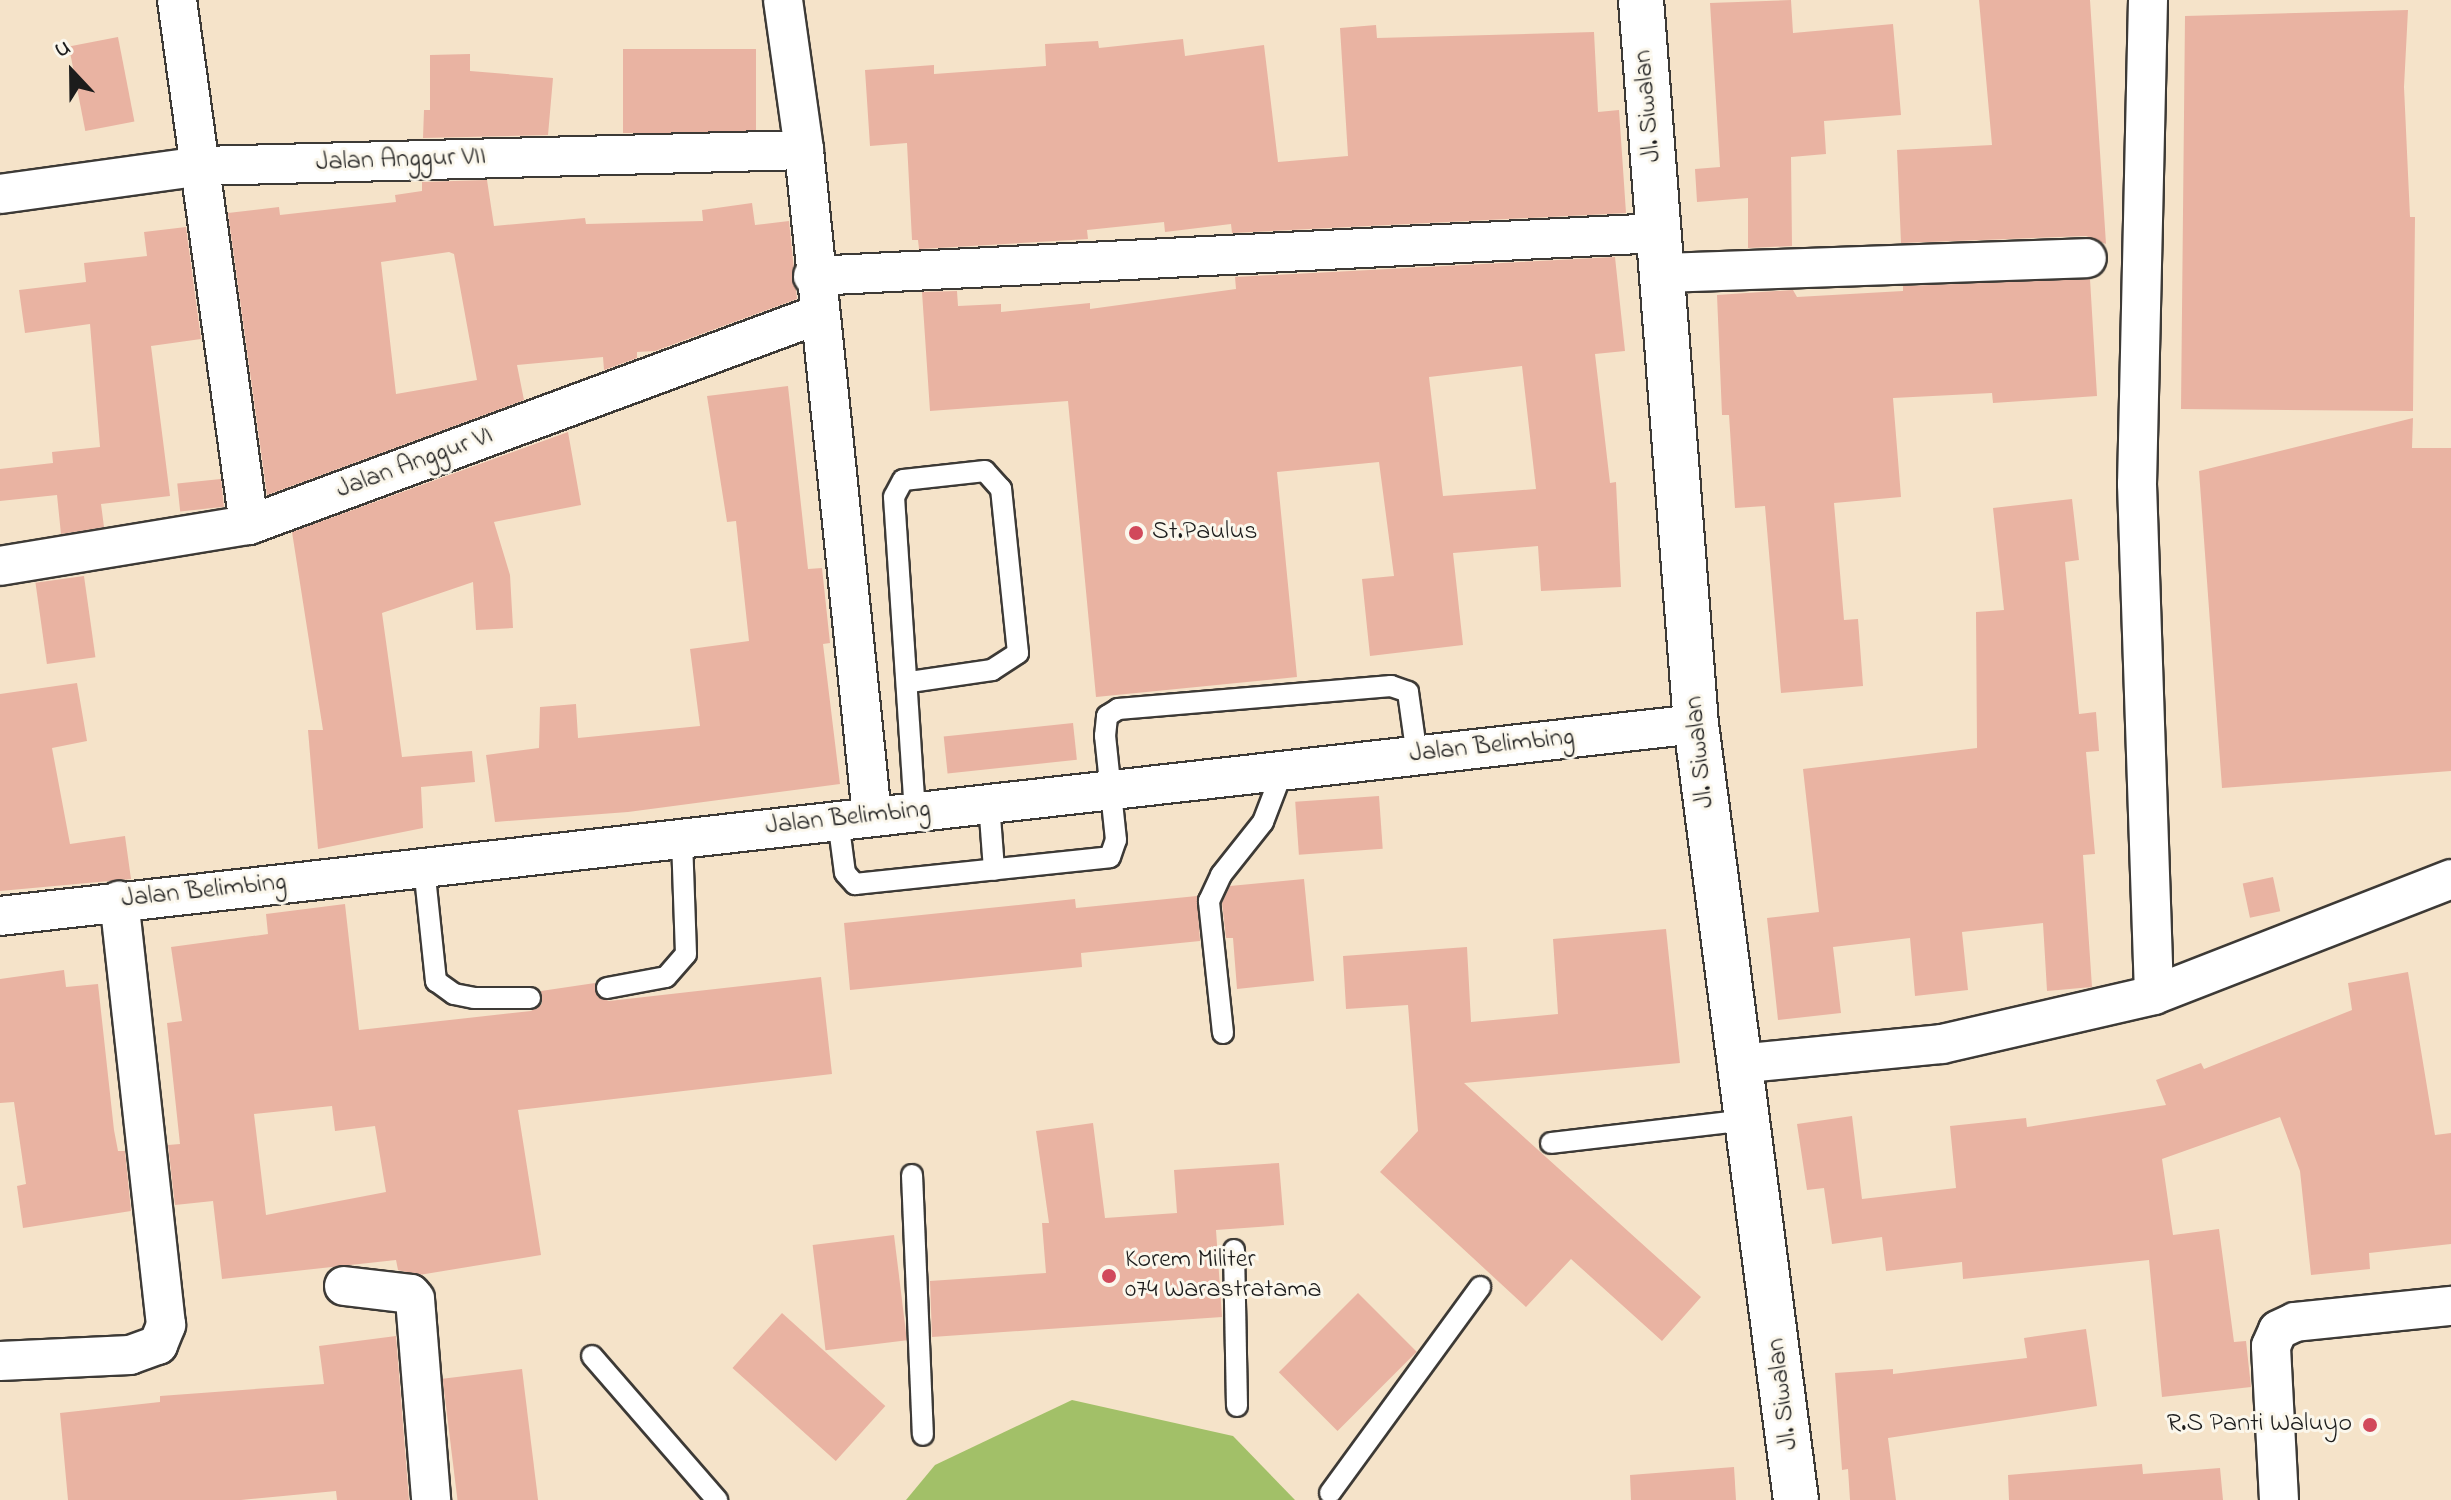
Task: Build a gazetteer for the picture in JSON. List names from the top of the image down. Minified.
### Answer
{"streets":{"street":["Jl. Siwalan","Jalan Anggur VII","Jalan Anggur VI","Jalan Belimbing"]},"crossings":[["Jl. Siwalan","Jalan Belimbing"]],"places":["St.Paulus","Korem Militer 074 Warastratama","R.S Panti Waluyo"],"north":"top"}
